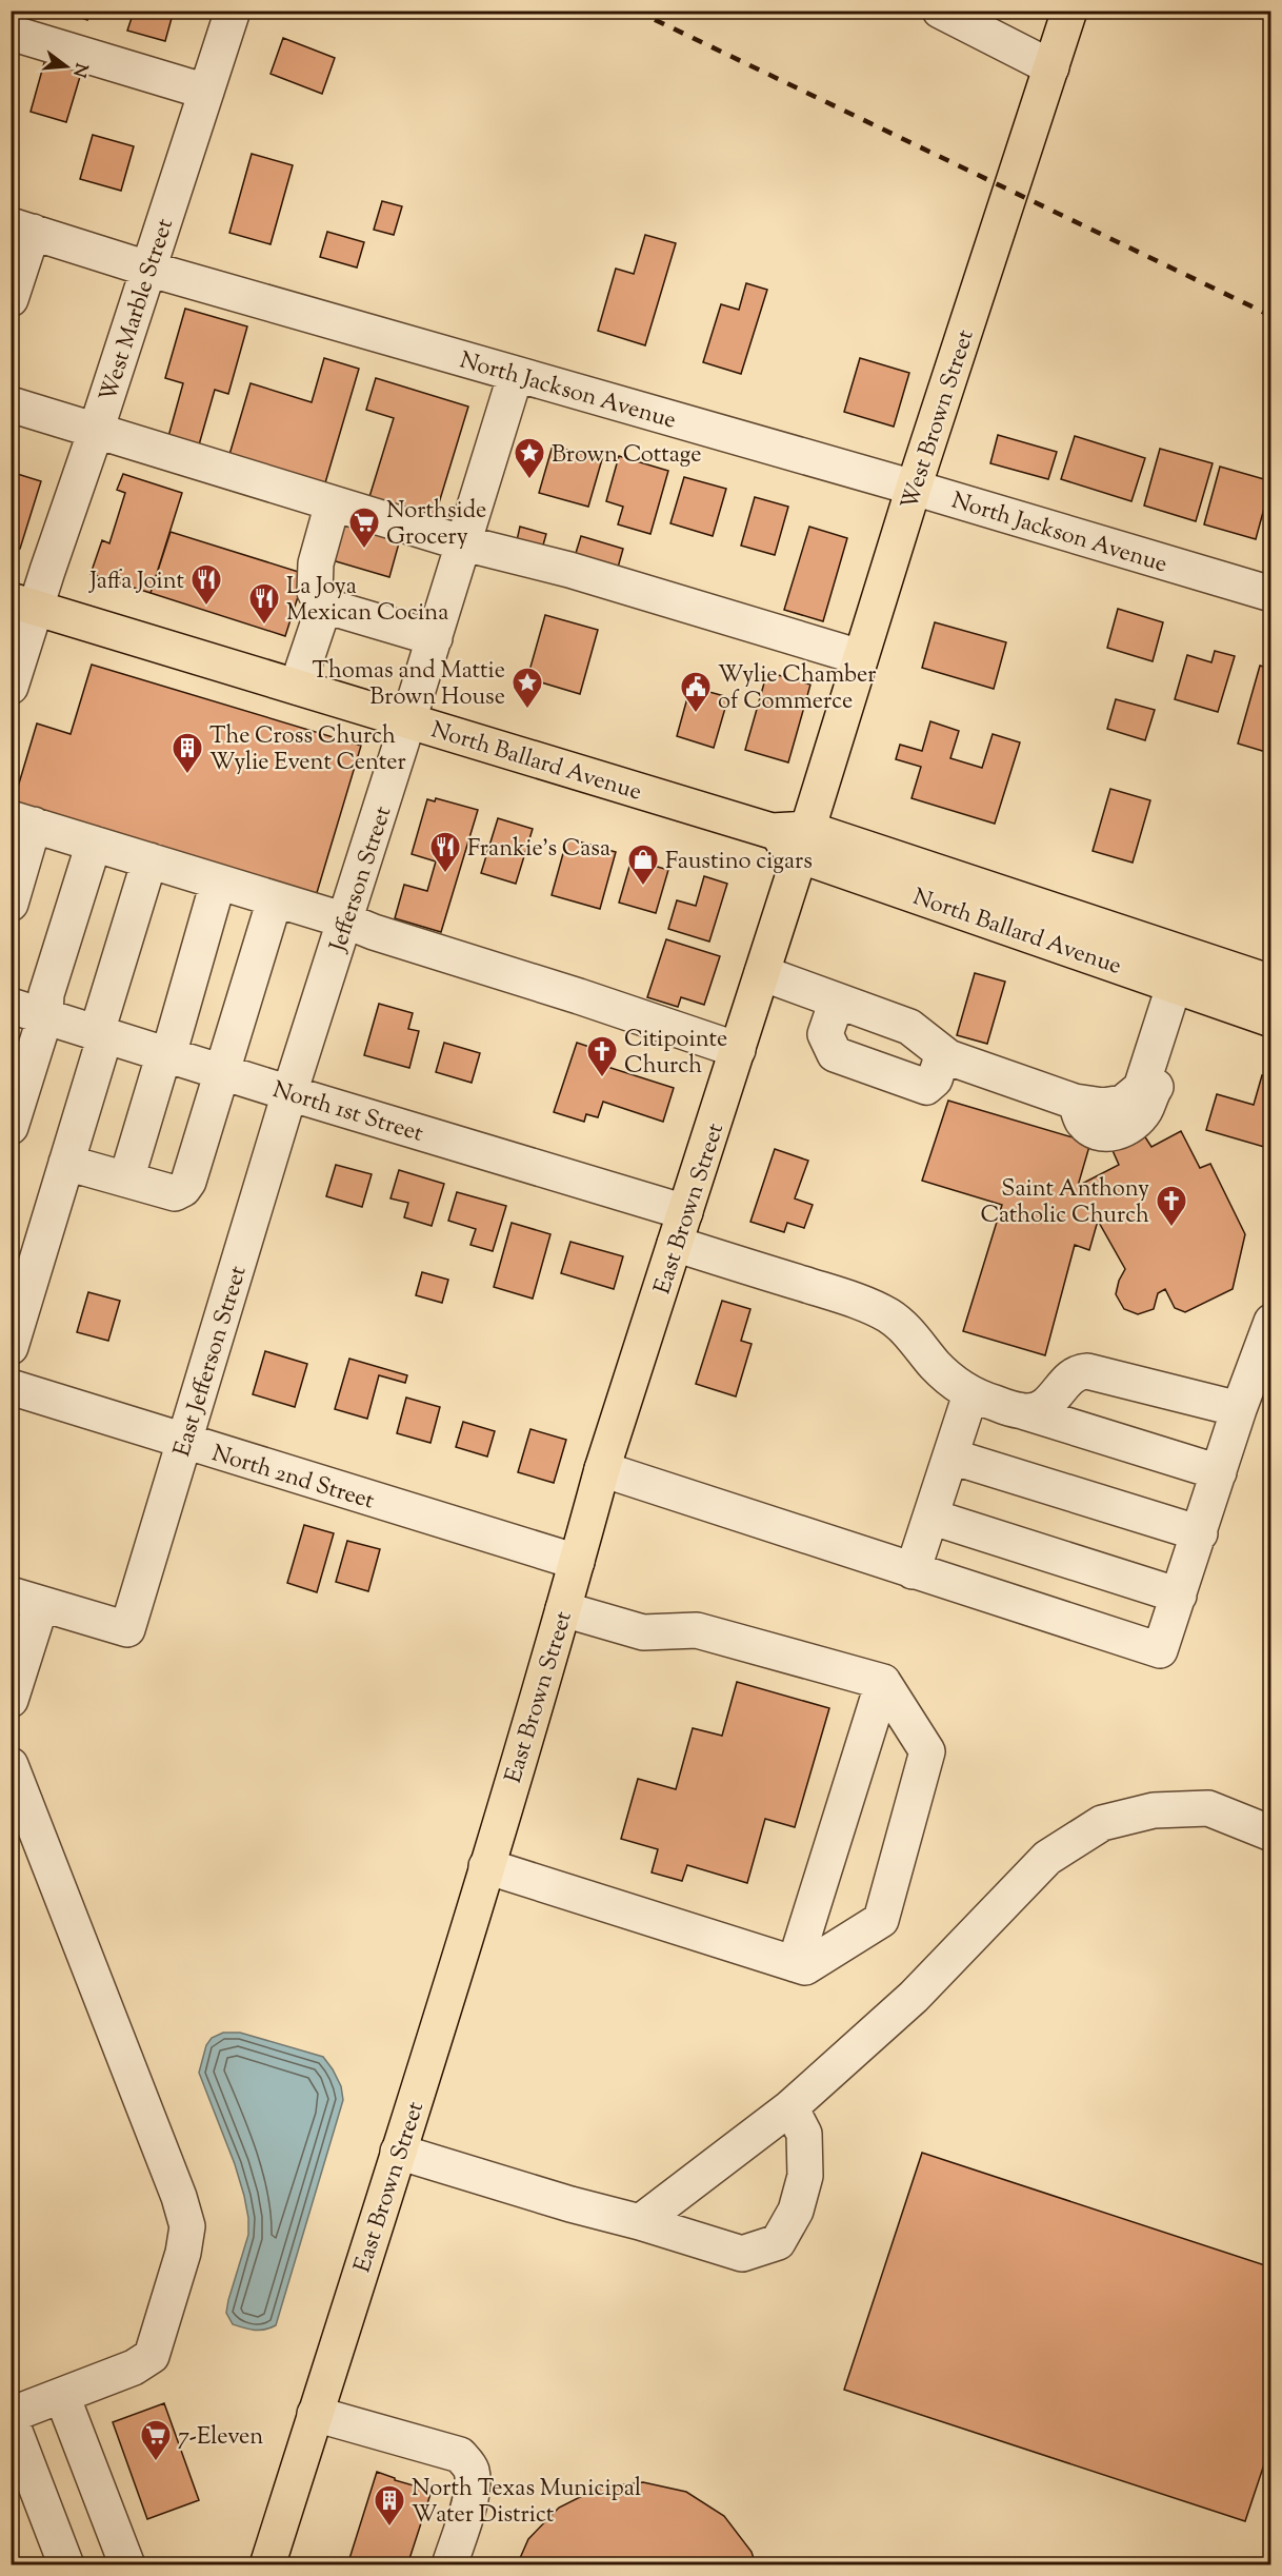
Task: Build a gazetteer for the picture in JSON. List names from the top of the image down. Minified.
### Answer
{"streets":{"main road":["West Brown Street","North Ballard Avenue","East Brown Street"],"street":["West Marble Street","North Jackson Avenue","Jefferson Street","North 1st Street","East Jefferson Street","North 2nd Street"]},"crossings":[["West Marble Street","North Jackson Avenue"],["West Marble Street","North Ballard Avenue"],["North Jackson Avenue","West Brown Street"],["North Jackson Avenue","Jefferson Street"],["West Brown Street","North Ballard Avenue"],["West Brown Street","East Brown Street"],["North Ballard Avenue","Jefferson Street"],["North Ballard Avenue","East Brown Street"],["Jefferson Street","North 1st Street"],["Jefferson Street","East Jefferson Street"],["North 1st Street","East Brown Street"],["North 1st Street","East Jefferson Street"],["East Brown Street","North 2nd Street"],["East Jefferson Street","North 2nd Street"]],"places":{"place":["Brown Cottage","Thomas and Mattie Brown House"],"supermarket":["Northside Grocery","7-Eleven"],"restaurant":["Jaffa Joint","La Joya Mexican Cocina","Frankie's Casa"],"public building":["Wylie Chamber of Commerce"],"building":["The Cross Church Wylie Event Center","North Texas Municipal Water District"],"shop":["Faustino cigars"],"church":["Citipointe Church","Saint Anthony Catholic Church"]},"north":"right"}
